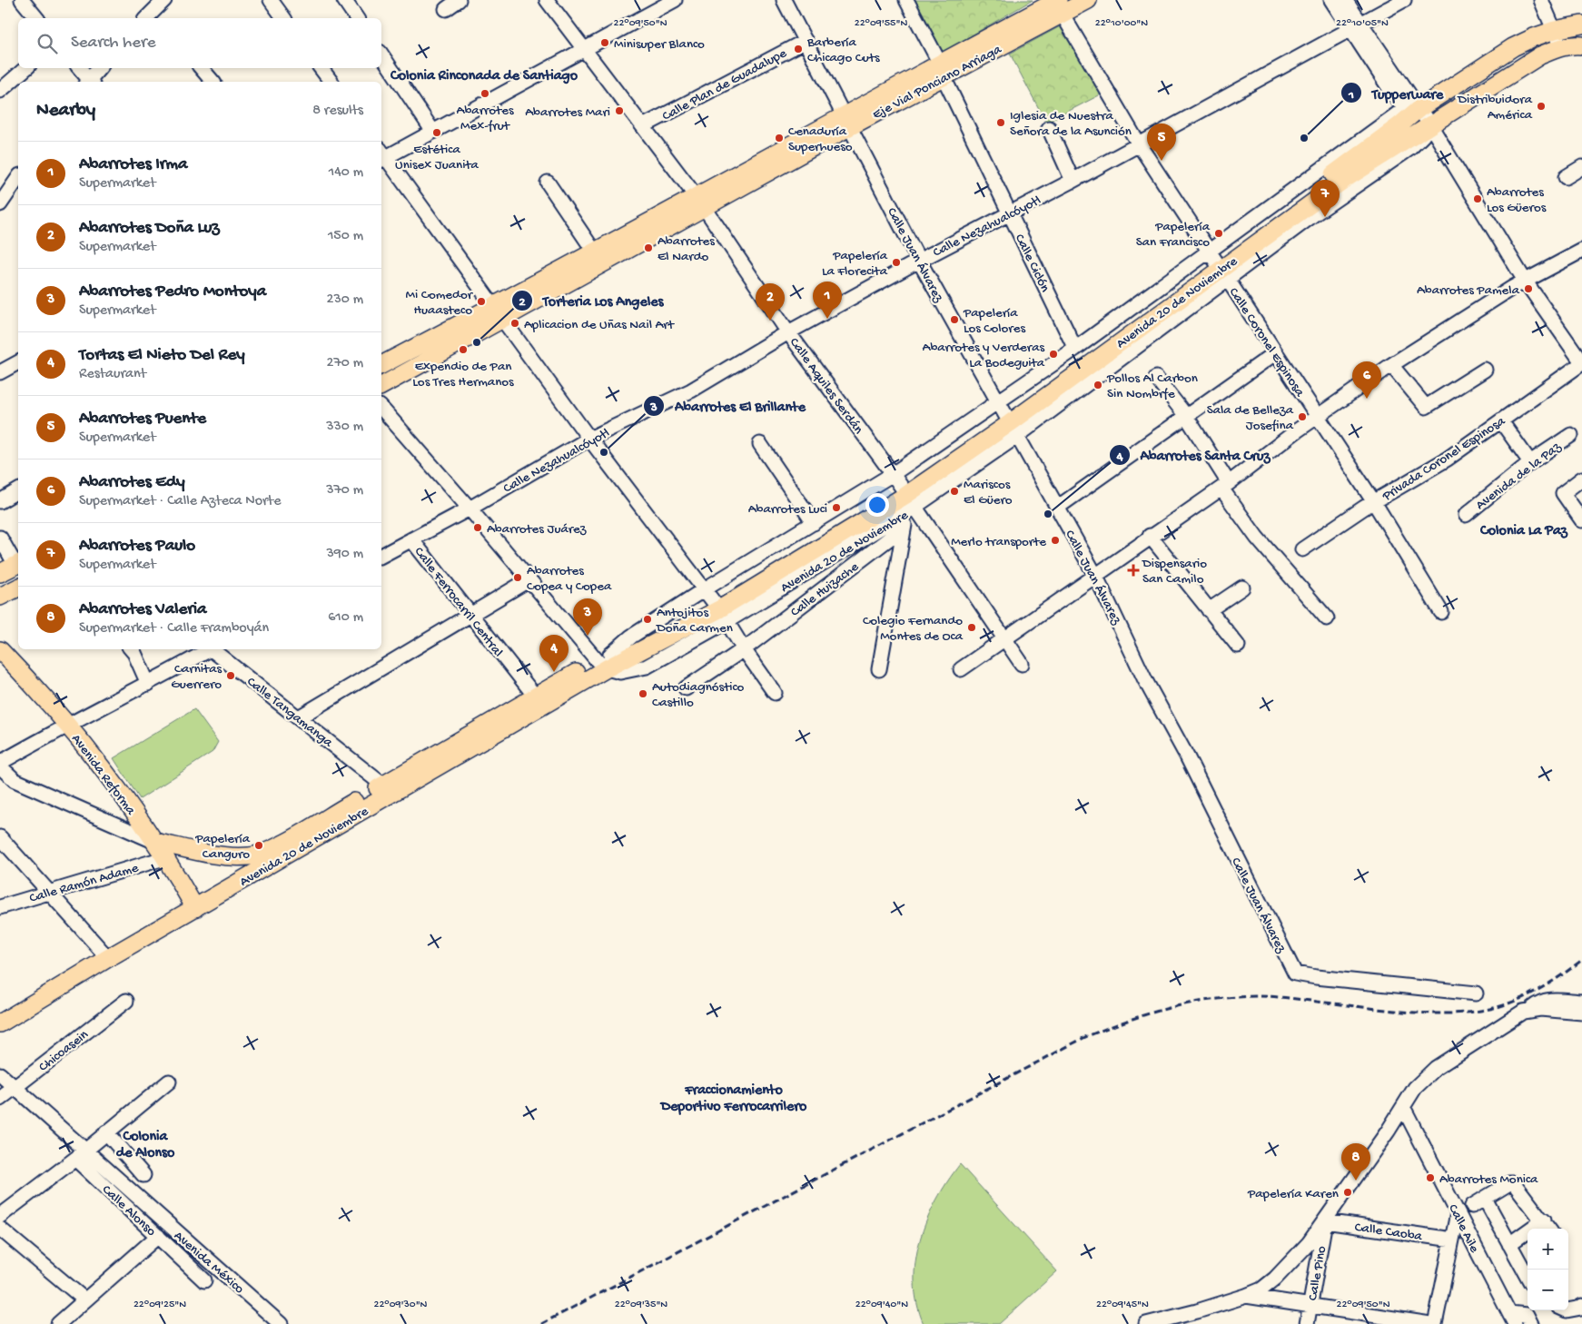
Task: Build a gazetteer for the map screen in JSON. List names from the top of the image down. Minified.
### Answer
{"streets":{"main road":["Eje Vial Ponciano Arriaga","Avenida 20 de Noviembre","Avenida Reforma"],"street":["Calle Plan de Guadalupe","Calle Nezahualcóyotl","Calle Juan Álvarez","Calle Ciclón","Calle Coronel Espinosa","Calle Aquiles Serdán","Privada Coronel Espinosa","Avenida de la Paz","Calle Huizache","Calle Ferrocarril Central","Calle Tangamanga","Calle Ramón Adame","Chicoasein","Calle Alonso","Calle Aile","Calle Caoba","Avenida México","Calle Pino"]},"crossings":[["Eje Vial Ponciano Arriaga","Calle Juan Álvarez"],["Eje Vial Ponciano Arriaga","Calle Ciclón"],["Eje Vial Ponciano Arriaga","Calle Coronel Espinosa"],["Eje Vial Ponciano Arriaga","Calle Aquiles Serdán"],["Calle Plan de Guadalupe","Calle Juan Álvarez"],["Calle Plan de Guadalupe","Calle Aquiles Serdán"],["Calle Nezahualcóyotl","Calle Juan Álvarez"],["Calle Nezahualcóyotl","Calle Ciclón"],["Calle Nezahualcóyotl","Calle Coronel Espinosa"],["Calle Nezahualcóyotl","Calle Aquiles Serdán"],["Calle Nezahualcóyotl","Calle Ferrocarril Central"],["Calle Juan Álvarez","Avenida 20 de Noviembre"],["Calle Ciclón","Avenida 20 de Noviembre"],["Avenida 20 de Noviembre","Calle Coronel Espinosa"],["Avenida 20 de Noviembre","Calle Aquiles Serdán"],["Avenida 20 de Noviembre","Calle Ferrocarril Central"],["Avenida 20 de Noviembre","Calle Tangamanga"],["Avenida 20 de Noviembre","Avenida Reforma"],["Calle Coronel Espinosa","Privada Coronel Espinosa"],["Avenida Reforma","Calle Ramón Adame"],["Chicoasein","Calle Alonso"],["Calle Alonso","Avenida México"],["Calle Caoba","Calle Pino"]],"districts":["Colonia Rinconada de Santiago","Colonia La Paz","Fraccionamiento Deportivo Ferrocarrilero","Colonia de Alonso"],"places":{"other":["Minisuper Blanco","Barbería Chicago Cuts","Abarrotes Mex-frut","Distribuidora América","Abarrotes Mari","Iglesia de Nuestra Señora de la Asunción","Estética Unisex Juanita","Cenaduría Superhueso","Tupperware","Abarrotes Los Güeros","Papelería San Francisco","Abarrotes El Nardo","Papelería La Florecita","Abarrotes Pamela","Mi Comedor Huaasteco","Papelería Los Colores","Aplicacion de Uñas Nail Art","Torteria Los Angeles","Expendio de Pan Los Tres Hermanos","Abarrotes y Verderas La Bodeguita","Pollos Al Carbon Sin Nombrfe","Sala de Belleza Josefina","Abarrotes El Brillante","Mariscos El Güero","Abarrotes Luci","Abarrotes Santa Cruz","Abarrotes Juárez","Merlo transporte","Abarrotes Copea y Copea","Antojitos Doña Carmen","Colegio Fernando Montes de Oca","Carnitas Guerrero","Autodiagnóstico Castillo","Papelería Canguro","Abarrotes Monica","Papelería Karen"],"health":["Dispensario San Camilo"]},"page":{"search":"Search here","heading":["Nearby","8 results"],"pins":["5","7","1","2","6","3","4","8"],"list":[{"mark":"1","name":"Abarrotes Irma","note":"Supermarket","value":"140 m"},{"mark":"2","name":"Abarrotes Doña Luz","note":"Supermarket","value":"150 m"},{"mark":"3","name":"Abarrotes Pedro Montoya","note":"Supermarket","value":"230 m"},{"mark":"4","name":"Tortas El Nieto Del Rey","note":"Restaurant","value":"270 m"},{"mark":"5","name":"Abarrotes Puente","note":"Supermarket","value":"330 m"},{"mark":"6","name":"Abarrotes Edy","note":"Supermarket · Calle Azteca Norte","value":"370 m"},{"mark":"7","name":"Abarrotes Paulo","note":"Supermarket","value":"390 m"},{"mark":"8","name":"Abarrotes Valeria","note":"Supermarket · Calle Framboyán","value":"610 m"}],"map_buttons":["+","−"]},"coordinates":["22°09'50\"N","22°09'55\"N","22°10'00\"N","22°10'05\"N","22°09'25\"N","22°09'30\"N","22°09'35\"N","22°09'40\"N","22°09'45\"N"]}
